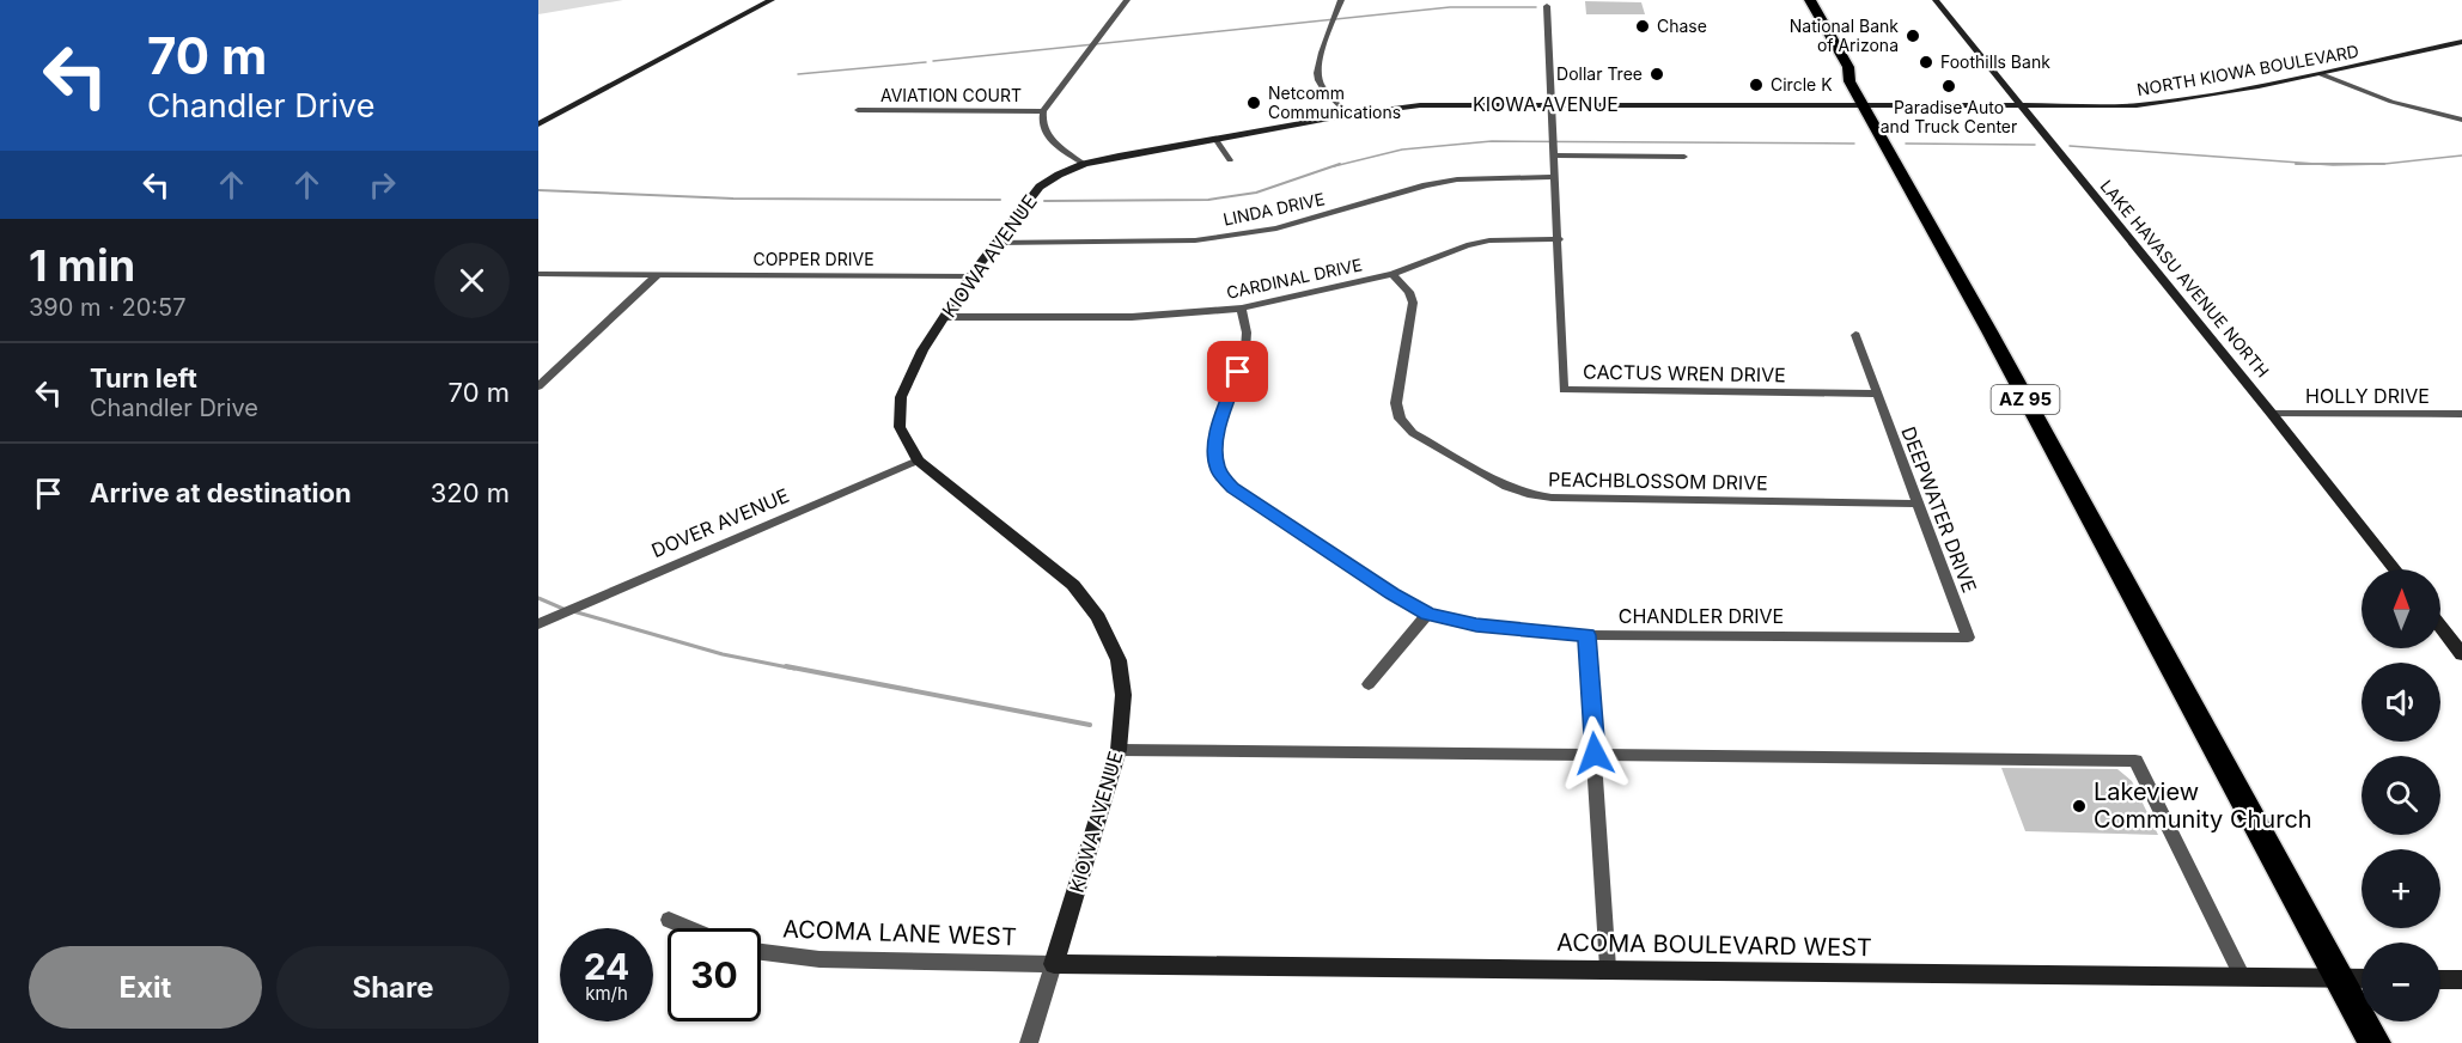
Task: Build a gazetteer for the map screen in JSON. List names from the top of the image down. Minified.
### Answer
{"streets":{"highway":["AZ 95"],"street":["NORTH KIOWA BOULEVARD","AVIATION COURT","KIOWA AVENUE","LINDA DRIVE","COPPER DRIVE","CARDINAL DRIVE","LAKE HAVASU AVENUE NORTH","CACTUS WREN DRIVE","HOLLY DRIVE","PEACHBLOSSOM DRIVE","DEEPWATER DRIVE","DOVER AVENUE","CHANDLER DRIVE","ACOMA LANE WEST","ACOMA BOULEVARD WEST"]},"crossings":[["NORTH KIOWA BOULEVARD","KIOWA AVENUE"],["NORTH KIOWA BOULEVARD","LAKE HAVASU AVENUE NORTH"],["NORTH KIOWA BOULEVARD","AZ 95"],["KIOWA AVENUE","LINDA DRIVE"],["KIOWA AVENUE","COPPER DRIVE"],["KIOWA AVENUE","CARDINAL DRIVE"],["KIOWA AVENUE","CACTUS WREN DRIVE"],["KIOWA AVENUE","AZ 95"],["KIOWA AVENUE","DOVER AVENUE"],["KIOWA AVENUE","ACOMA LANE WEST"],["KIOWA AVENUE","ACOMA BOULEVARD WEST"],["LINDA DRIVE","CACTUS WREN DRIVE"],["CARDINAL DRIVE","CACTUS WREN DRIVE"],["CARDINAL DRIVE","PEACHBLOSSOM DRIVE"],["CARDINAL DRIVE","CHANDLER DRIVE"],["LAKE HAVASU AVENUE NORTH","HOLLY DRIVE"],["CACTUS WREN DRIVE","DEEPWATER DRIVE"],["AZ 95","ACOMA BOULEVARD WEST"],["PEACHBLOSSOM DRIVE","DEEPWATER DRIVE"],["DEEPWATER DRIVE","CHANDLER DRIVE"],["ACOMA LANE WEST","ACOMA BOULEVARD WEST"]],"places":["Chase","National Bank of Arizona","Foothills Bank","Dollar Tree","Circle K","Paradise Auto and Truck Center","Netcomm Communications","Lakeview Community Church"],"north":"top","page":{"turn":["70 m","Chandler Drive"],"heading":["1 min","390 m · 20:57"],"list":[{"name":"Turn left","note":"Chandler Drive","value":"70 m"},{"name":"Arrive at destination","value":"320 m"}],"map_buttons":["+","−"],"speed":"24 km/h","limit":"30","buttons":["Exit","Share"]}}
